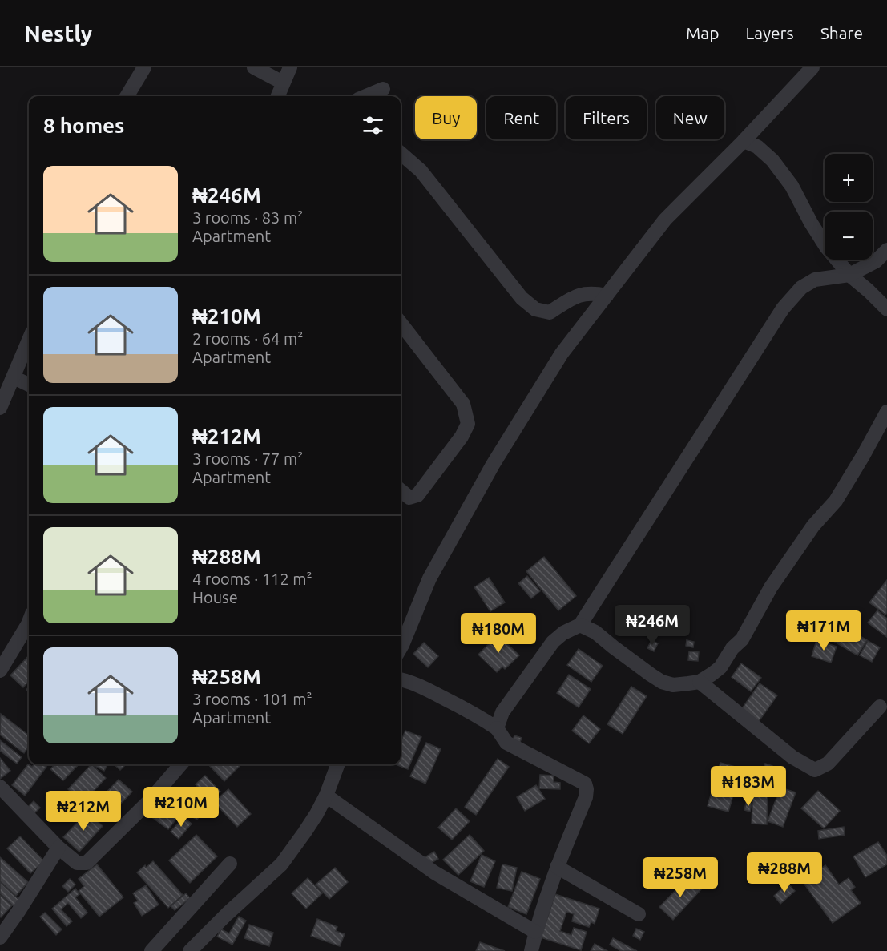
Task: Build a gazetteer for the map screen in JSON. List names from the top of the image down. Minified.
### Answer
{"page":{"header":"Nestly","nav":["Map","Layers","Share"],"chip":["Buy","Rent","Filters","New"],"heading":"8 homes","map_buttons":["+","−"],"list":[{"name":"₦246M","note":"3 rooms · 83 m² · Apartment"},{"name":"₦210M","note":"2 rooms · 64 m² · Apartment"},{"name":"₦212M","note":"3 rooms · 77 m² · Apartment"},{"name":"₦288M","note":"4 rooms · 112 m² · House"},{"name":"₦258M","note":"3 rooms · 101 m² · Apartment"}],"price":["₦246M","₦171M","₦180M","₦183M","₦210M","₦212M","₦288M","₦258M"]}}
